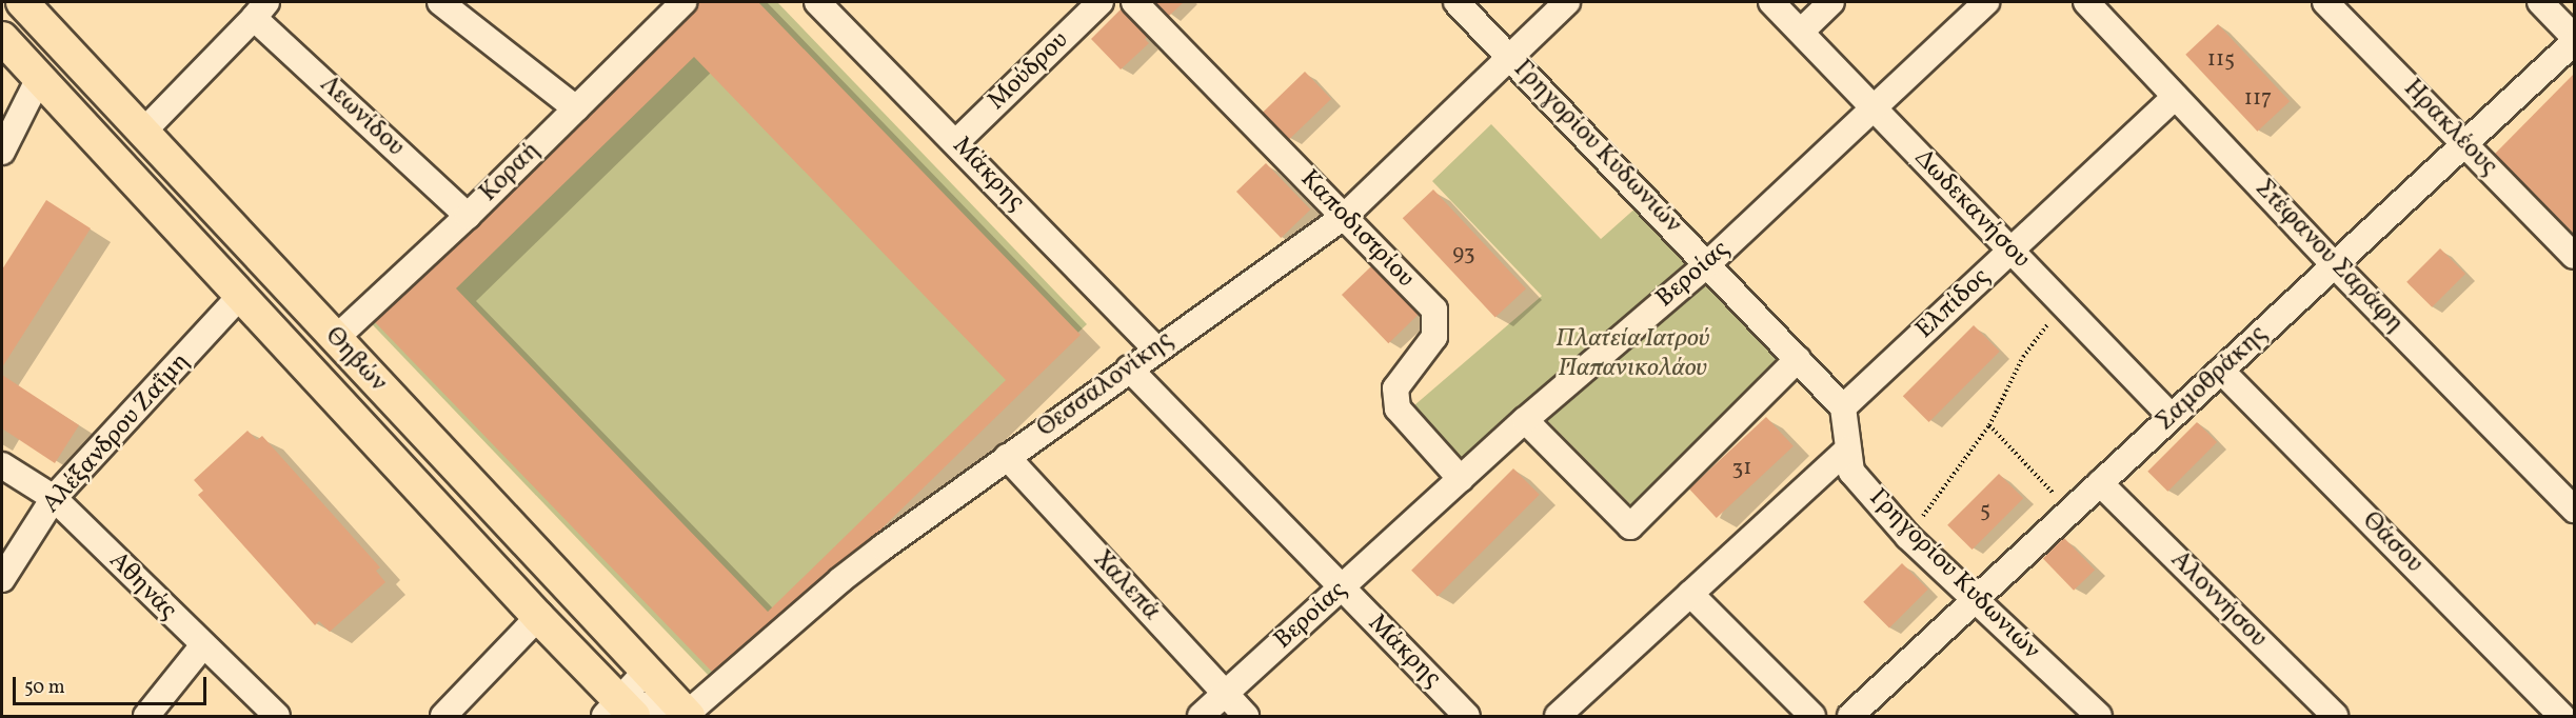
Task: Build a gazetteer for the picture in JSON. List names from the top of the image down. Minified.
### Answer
{"streets":{"main road":["Θηβών"],"street":["Μούδρου","Λεωνίδου","Ηρακλέους","Γρηγορίου Κυδωνιών","Κοραή","Μάκρης","Δωδεκανήσου","Καποδιστρίου","Στέφανου Σαράφη","Βεροίας","Ελπίδος","Σαμοθράκης","Θεσσαλονίκης","Αλέξανδρου Ζαΐμη","Θάσου","Αθηνάς","Χαλεπά","Αλοννήσου"]},"crossings":[["Μούδρου","Μάκρης"],["Λεωνίδου","Κοραή"],["Ηρακλέους","Σαμοθράκης"],["Γρηγορίου Κυδωνιών","Βεροίας"],["Γρηγορίου Κυδωνιών","Ελπίδος"],["Γρηγορίου Κυδωνιών","Σαμοθράκης"],["Γρηγορίου Κυδωνιών","Θεσσαλονίκης"],["Κοραή","Θηβών"],["Μάκρης","Βεροίας"],["Μάκρης","Θεσσαλονίκης"],["Δωδεκανήσου","Βεροίας"],["Δωδεκανήσου","Ελπίδος"],["Δωδεκανήσου","Σαμοθράκης"],["Καποδιστρίου","Βεροίας"],["Καποδιστρίου","Θεσσαλονίκης"],["Στέφανου Σαράφη","Ελπίδος"],["Στέφανου Σαράφη","Σαμοθράκης"],["Βεροίας","Χαλεπά"],["Θηβών","Θεσσαλονίκης"],["Θηβών","Αλέξανδρου Ζαΐμη"],["Σαμοθράκης","Θάσου"],["Σαμοθράκης","Αλοννήσου"],["Θεσσαλονίκης","Χαλεπά"],["Αλέξανδρου Ζαΐμη","Αθηνάς"]],"parks":["Πλατεία Ιατρού Παπανικολάου"],"house_numbers":["115","117","93","31","5"],"scale_bar":"50 m"}
